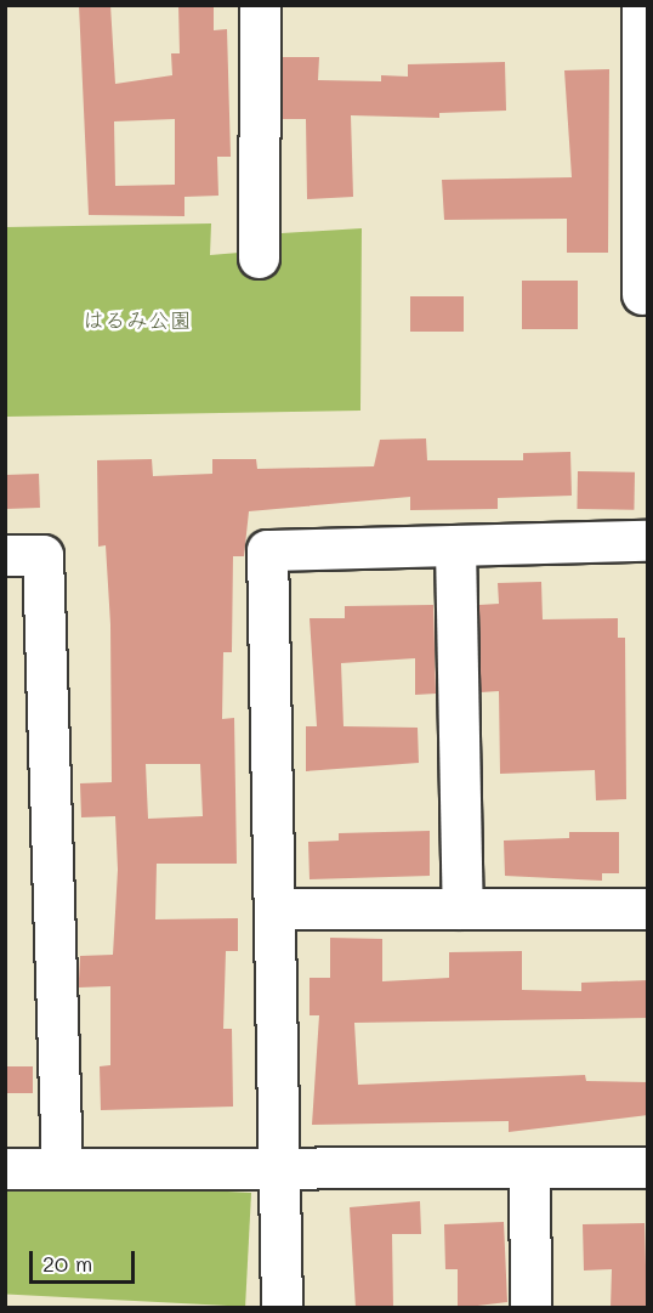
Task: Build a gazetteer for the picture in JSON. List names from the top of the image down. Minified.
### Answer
{"parks":["はるみ公園"],"scale_bar":"20 m"}
